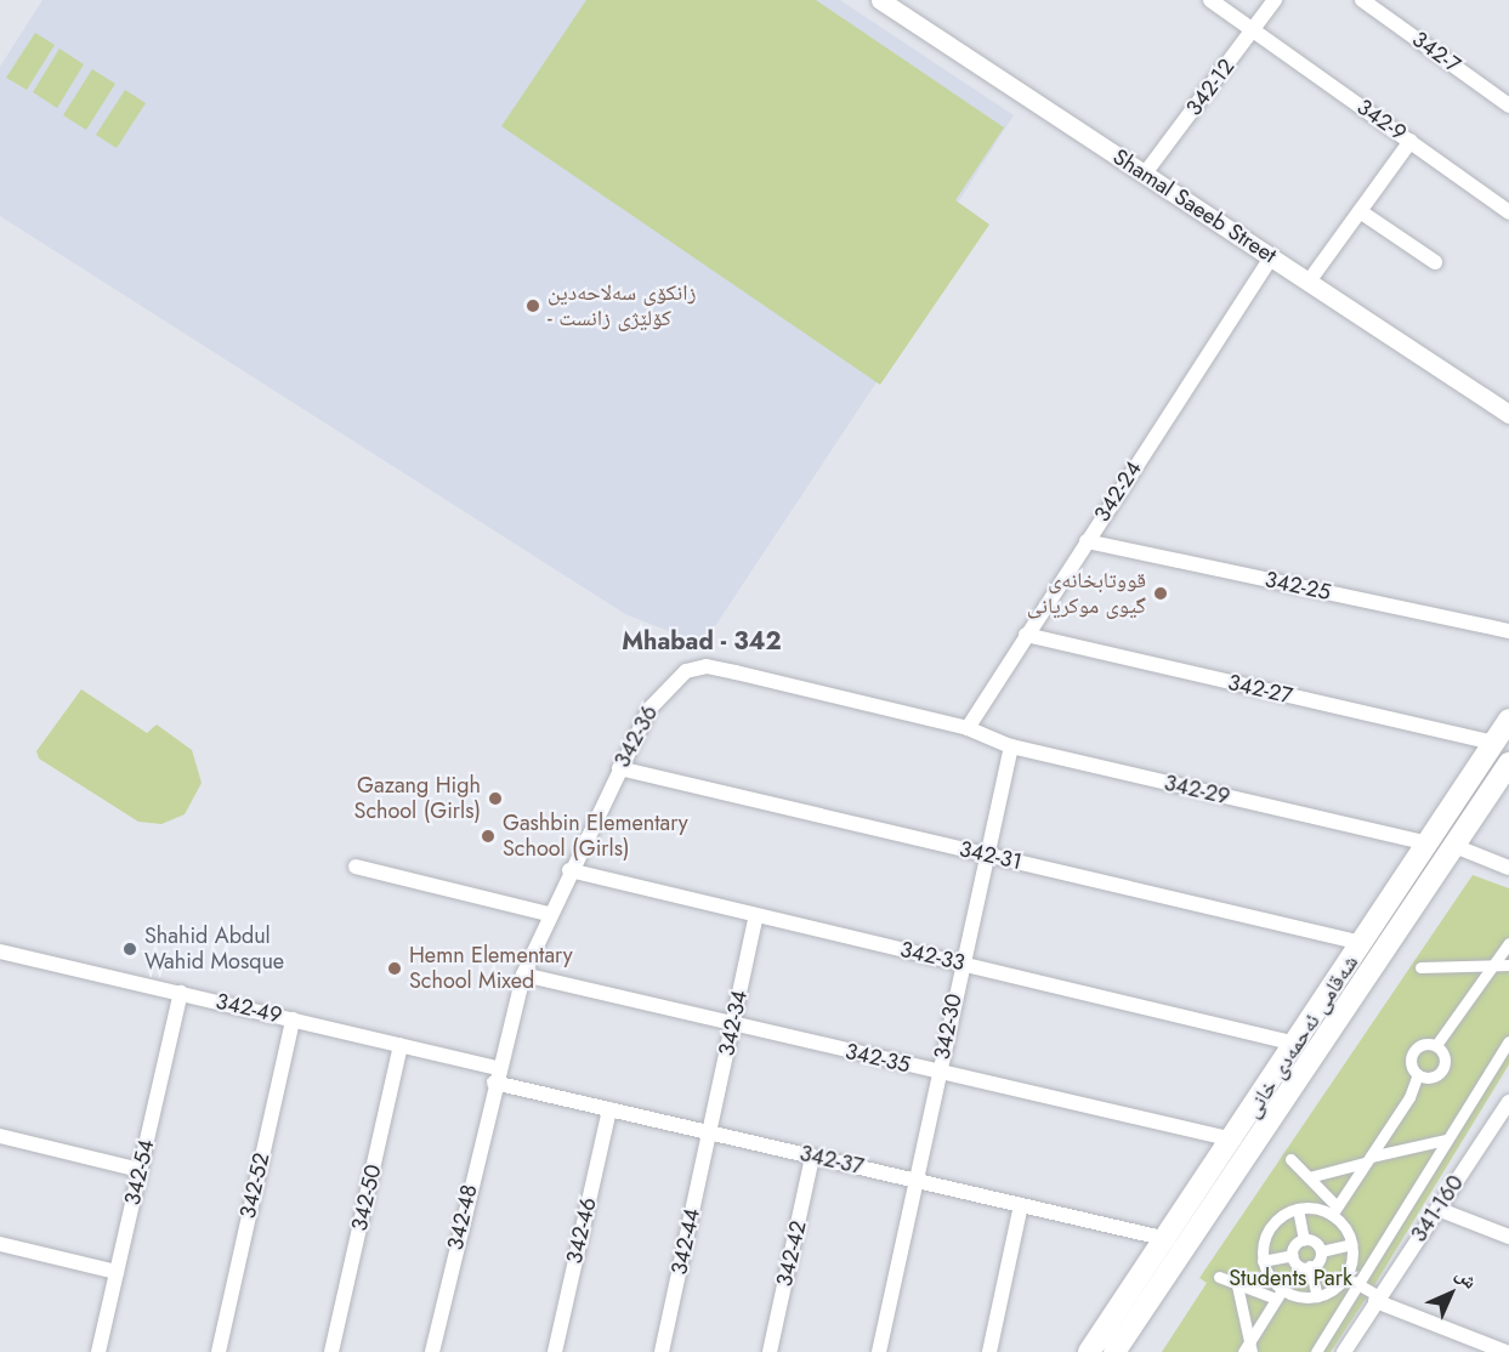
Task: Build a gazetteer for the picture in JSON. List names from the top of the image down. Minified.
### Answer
{"streets":{"main road":["شەقامی ئەحمەدی خانی"],"street":["342-7","342-12","342-9","Shamal Saeeb Street","342-24","342-25","342-27","342-36","342-29","342-31","342-33","342-49","342-34","342-30","342-35","342-37","342-54","342-52","342-50","341-160","342-48","342-46","342-44","342-42"]},"crossings":[["342-12","342-9"],["342-12","Shamal Saeeb Street"],["Shamal Saeeb Street","342-24"],["342-24","342-25"],["342-24","342-27"],["342-24","342-36"],["342-24","342-29"],["342-27","شەقامی ئەحمەدی خانی"],["342-36","342-29"],["342-36","342-31"],["342-36","342-33"],["342-36","342-49"],["342-36","342-35"],["342-36","342-37"],["342-36","342-48"],["342-29","342-30"],["342-29","شەقامی ئەحمەدی خانی"],["342-31","342-30"],["342-31","شەقامی ئەحمەدی خانی"],["342-33","342-34"],["342-33","342-30"],["342-33","شەقامی ئەحمەدی خانی"],["342-49","342-37"],["342-49","342-54"],["342-49","342-52"],["342-49","342-50"],["342-49","342-48"],["342-34","342-35"],["342-34","342-37"],["342-34","342-44"],["342-30","342-35"],["342-30","342-37"],["شەقامی ئەحمەدی خانی","342-35"],["شەقامی ئەحمەدی خانی","342-37"],["342-37","342-48"],["342-37","342-46"],["342-37","342-44"],["342-37","342-42"]],"districts":["Mhabad - 342"],"parks":["Students Park"],"places":["زانکۆی سەلاحەدین - کۆلێژی زانست","قووتابخانەی گيوی موكريانی","Gazang High School (Girls)","Gashbin Elementary School (Girls)","Shahid Abdul Wahid Mosque","Hemn Elementary School Mixed"],"north":"top right"}
